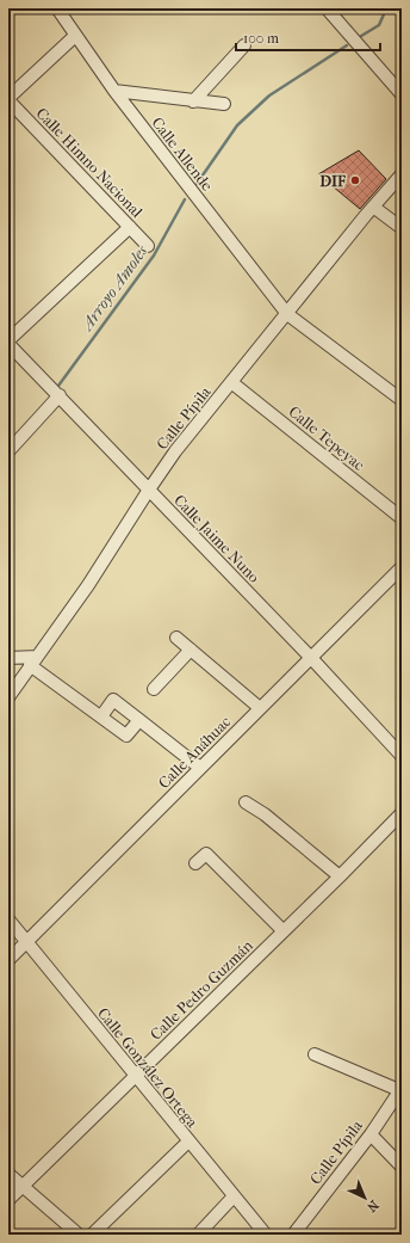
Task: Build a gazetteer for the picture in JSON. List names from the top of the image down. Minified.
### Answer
{"streets":{"street":["Calle Allende","Calle Himno Nacional","Calle Pípila","Calle Tepeyac","Calle Jaime Nuno","Calle Anáhuac","Calle Pedro Guzmán","Calle González Ortega"]},"crossings":[["Calle Allende","Calle Pípila"],["Calle Pípila","Calle Tepeyac"],["Calle Pípila","Calle Jaime Nuno"],["Calle Jaime Nuno","Calle Anáhuac"],["Calle Anáhuac","Calle González Ortega"],["Calle Pedro Guzmán","Calle González Ortega"]],"water":["Arroyo Amoles"],"places":["DIF"],"scale_bar":"100 m","north":"bottom right"}
